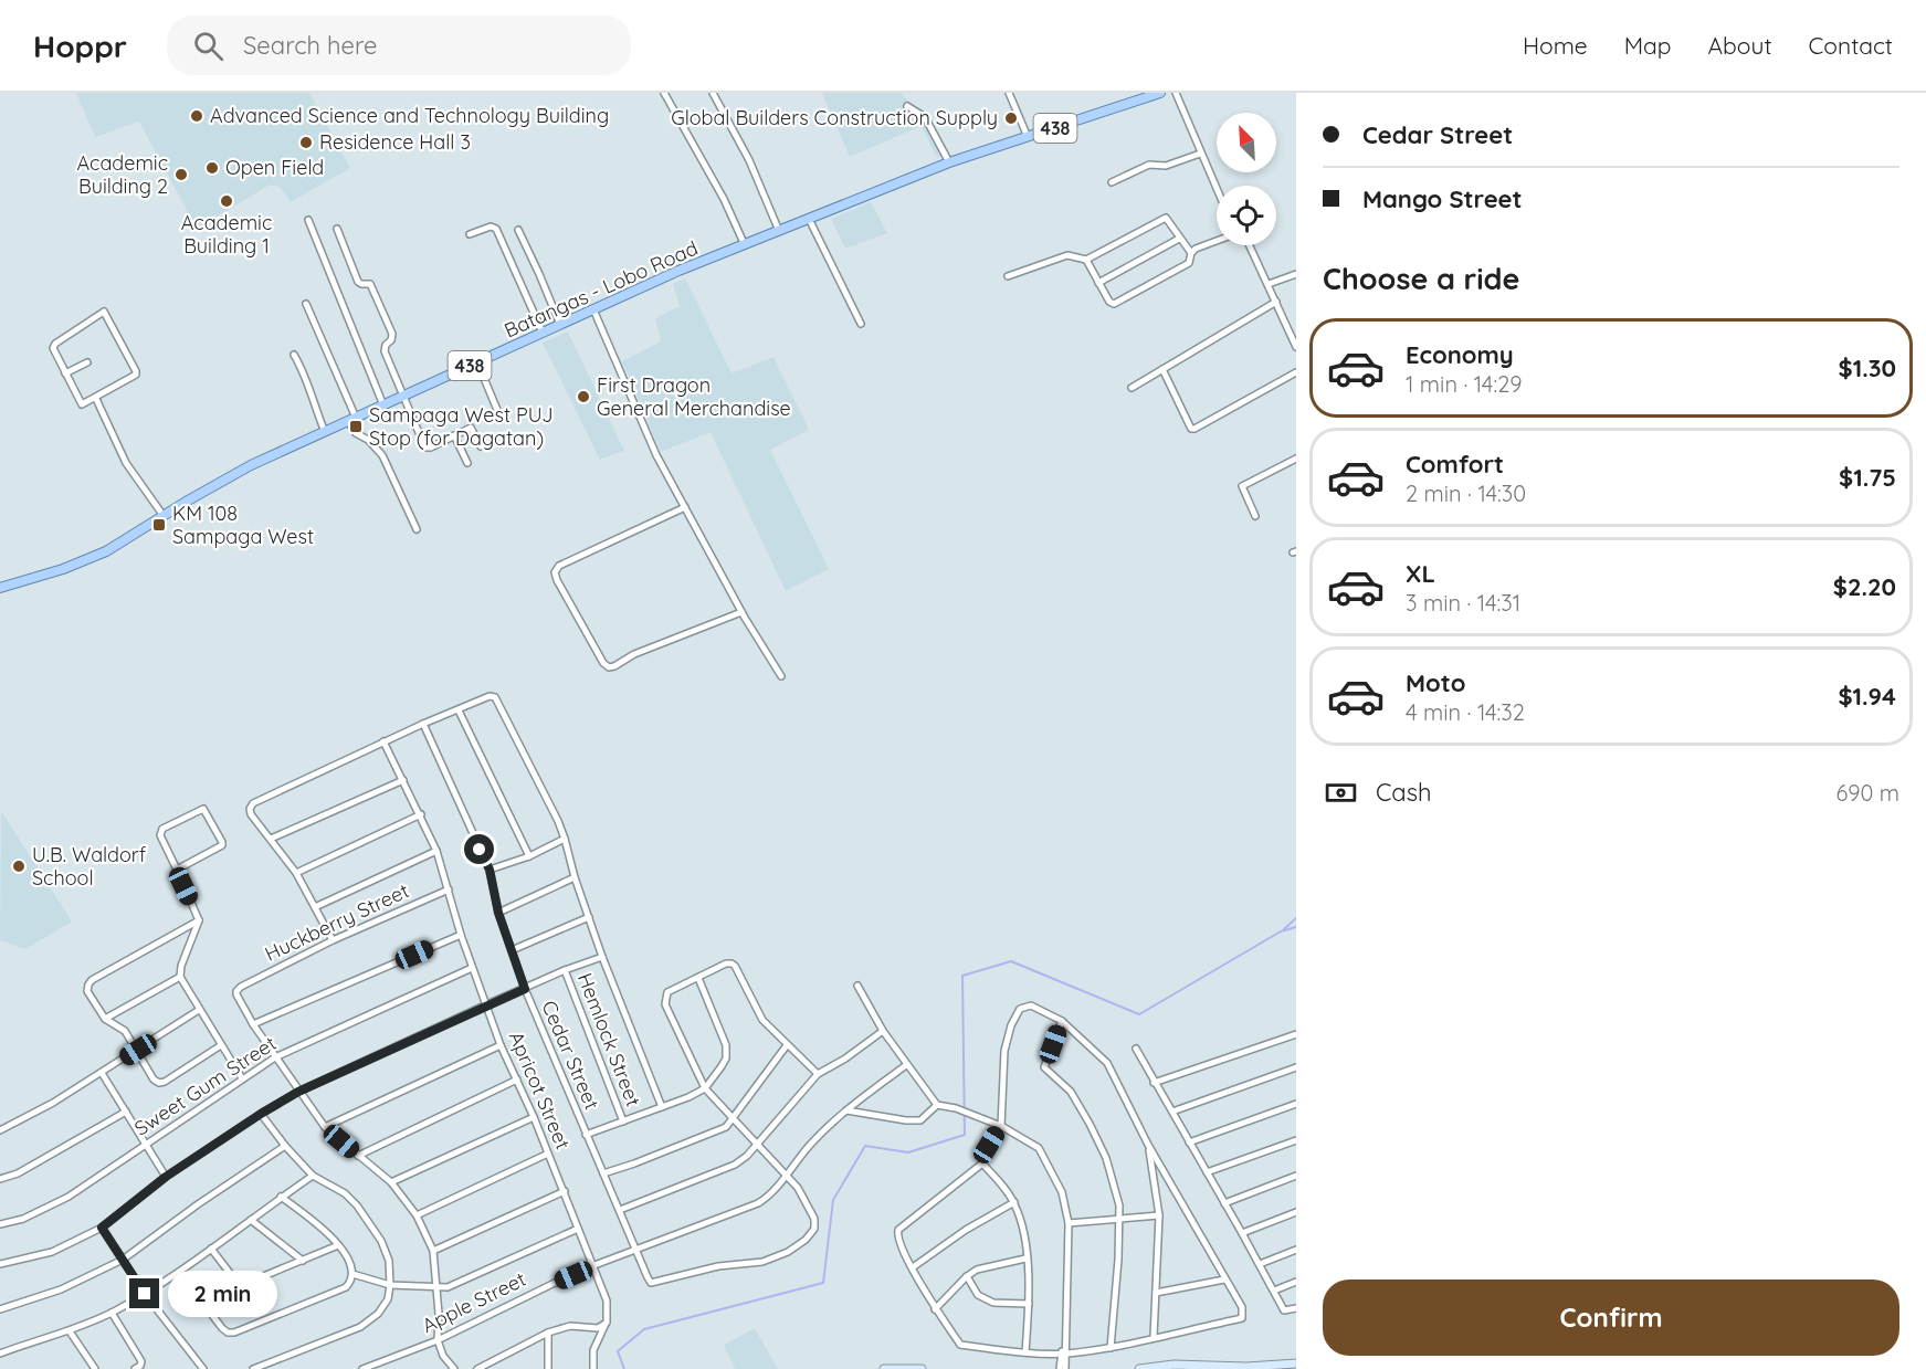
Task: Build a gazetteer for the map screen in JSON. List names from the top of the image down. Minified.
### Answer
{"streets":{"main road":["438","Batangas - Lobo Road"],"street":["Huckberry Street","Hemlock Street","Cedar Street","Sweet Gum Street","Apricot Street","Apple Street"]},"crossings":[["Huckberry Street","Apricot Street"],["Cedar Street","Apple Street"],["Sweet Gum Street","Apricot Street"],["Apricot Street","Apple Street"]],"places":{"other":["Advanced Science and Technology Building","Global Builders Construction Supply","Residence Hall 3","Open Field","Academic Building 2","Academic Building 1","First Dragon General Merchandise","U.B. Waldorf School"],"transit":["Sampaga West PUJ Stop (for Dagatan)","KM 108 Sampaga West"]},"north":"top left","page":{"header":"Hoppr","search":"Search here","nav":["Home","Map","About","Contact"],"banner":["Cedar Street","Mango Street"],"heading":"Choose a ride","list":[{"name":"Economy","note":"1 min · 14:29","value":"$1.30"},{"name":"Comfort","note":"2 min · 14:30","value":"$1.75"},{"name":"XL","note":"3 min · 14:31","value":"$2.20"},{"name":"Moto","note":"4 min · 14:32","value":"$1.94"}],"pay":["Cash","690 m"],"buttons":"Confirm","bubble":"2 min"}}
